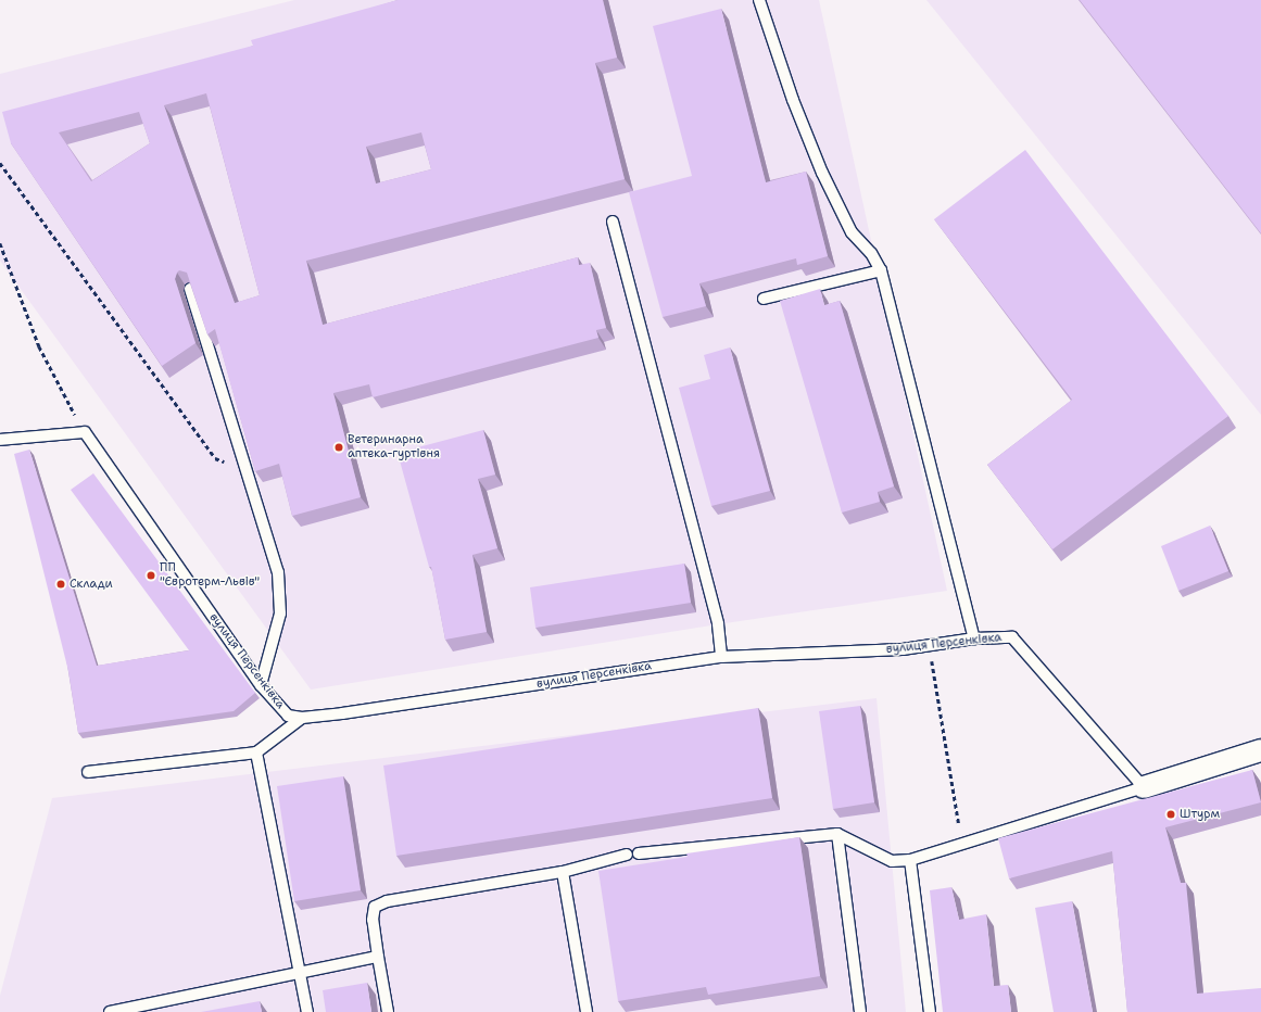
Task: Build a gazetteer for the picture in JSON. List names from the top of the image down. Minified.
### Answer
{"streets":{"lane":["вулиця Персенківка"]},"places":["Ветеринарна аптека-гуртівня","ПП \"Євротерм-Львів\"","Склади","Штурм"]}
